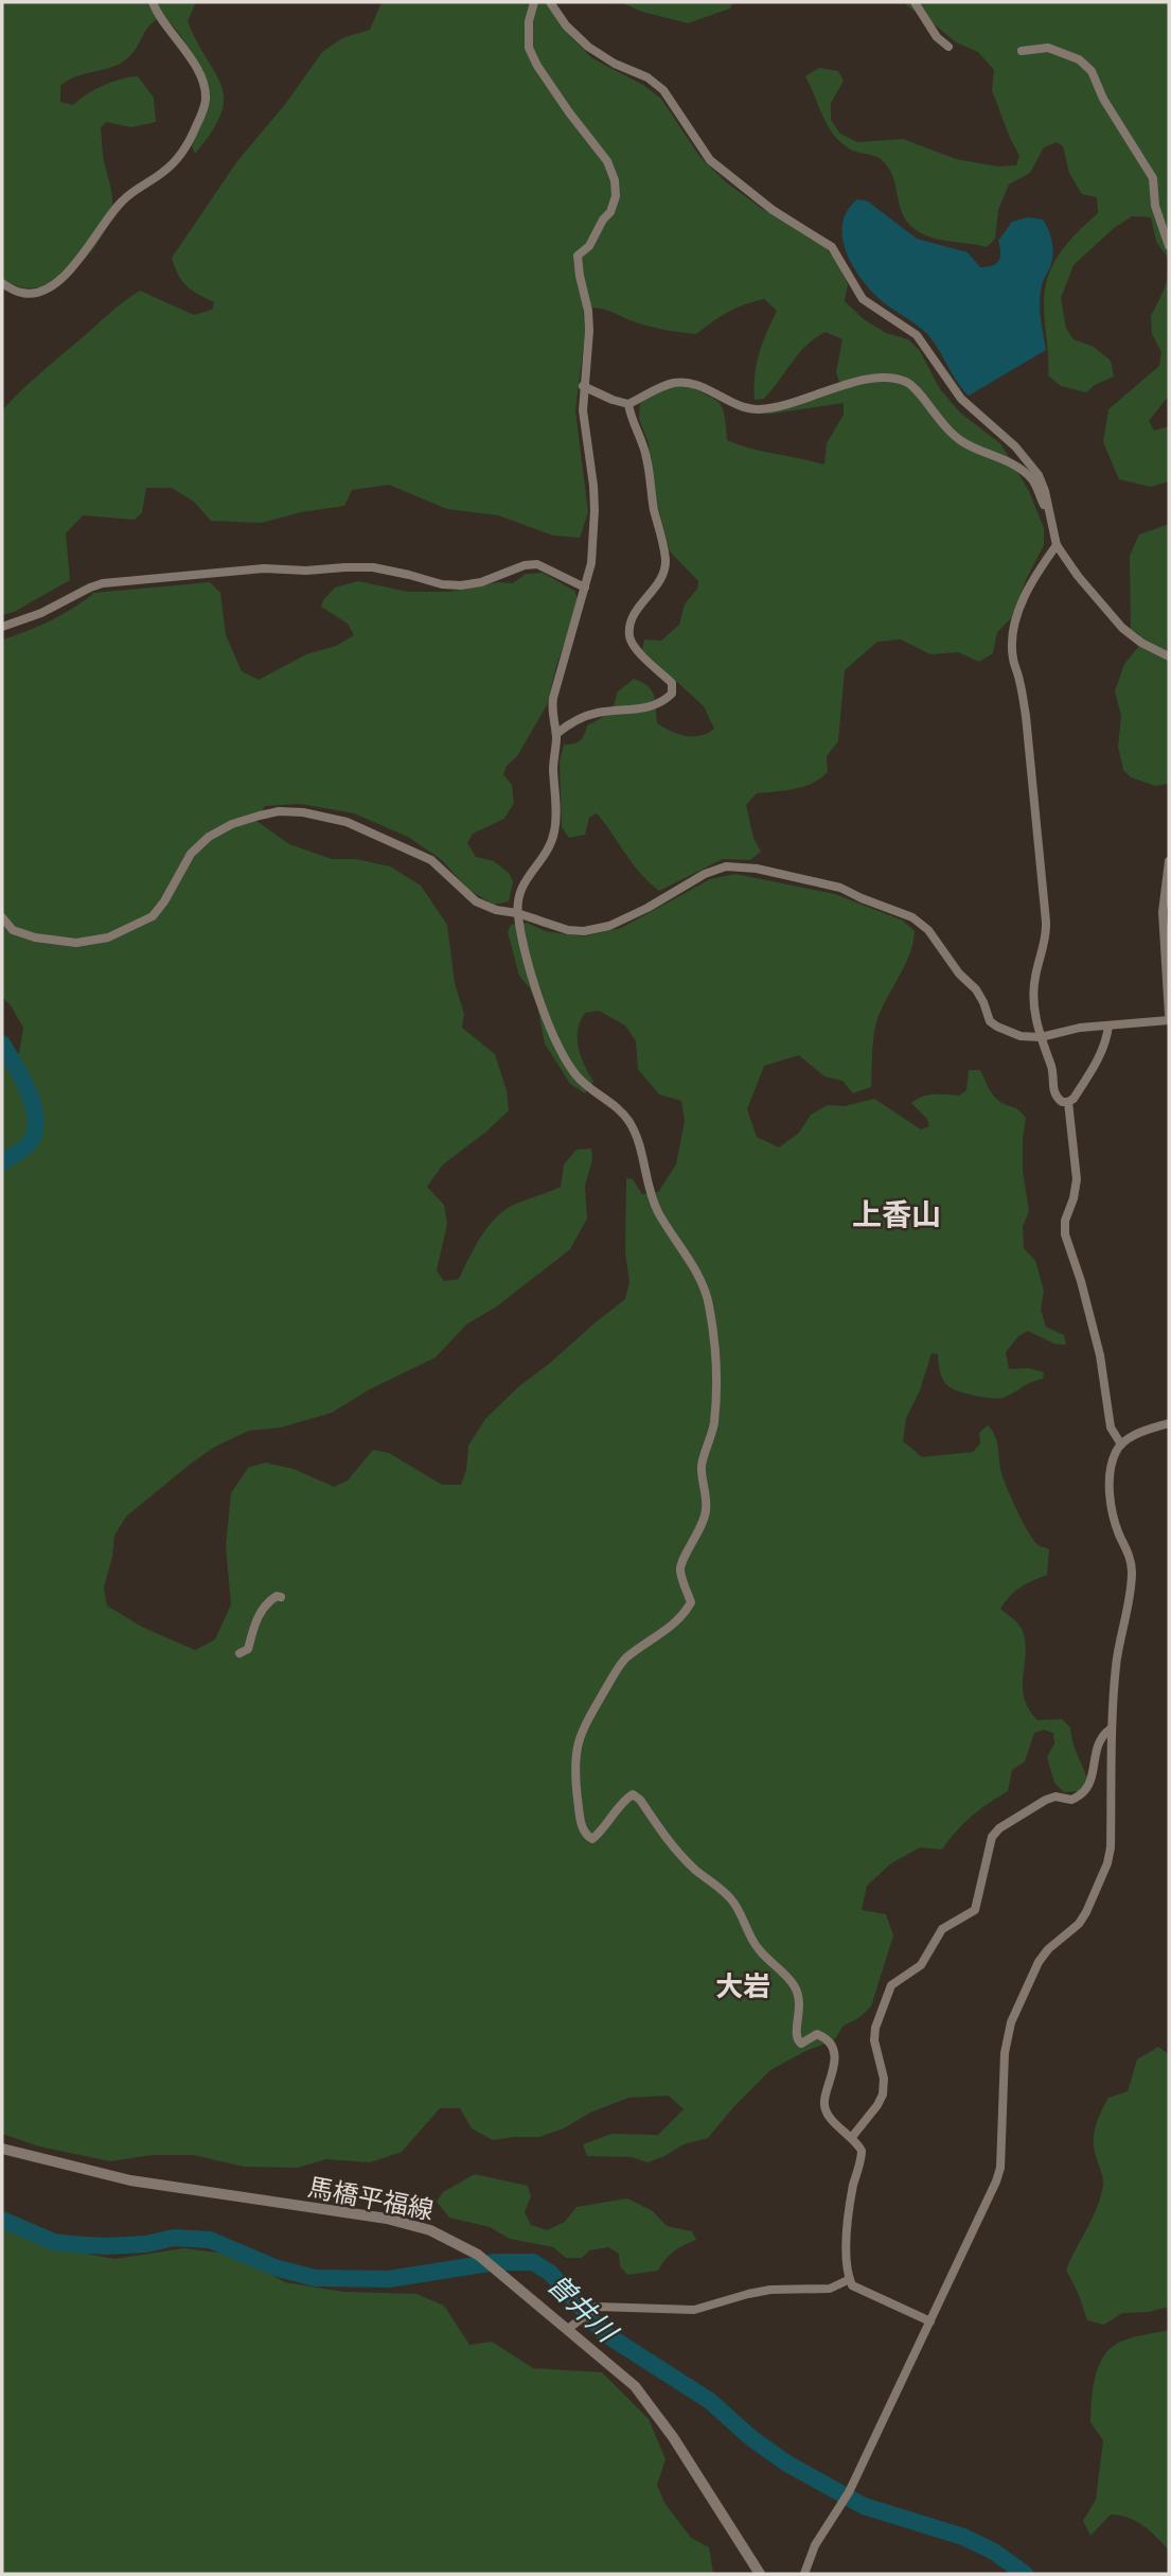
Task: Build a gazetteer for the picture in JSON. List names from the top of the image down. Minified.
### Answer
{"streets":{"main road":["馬橋平福線"]},"districts":["上香山","大岩"],"water":["曽井川"]}
